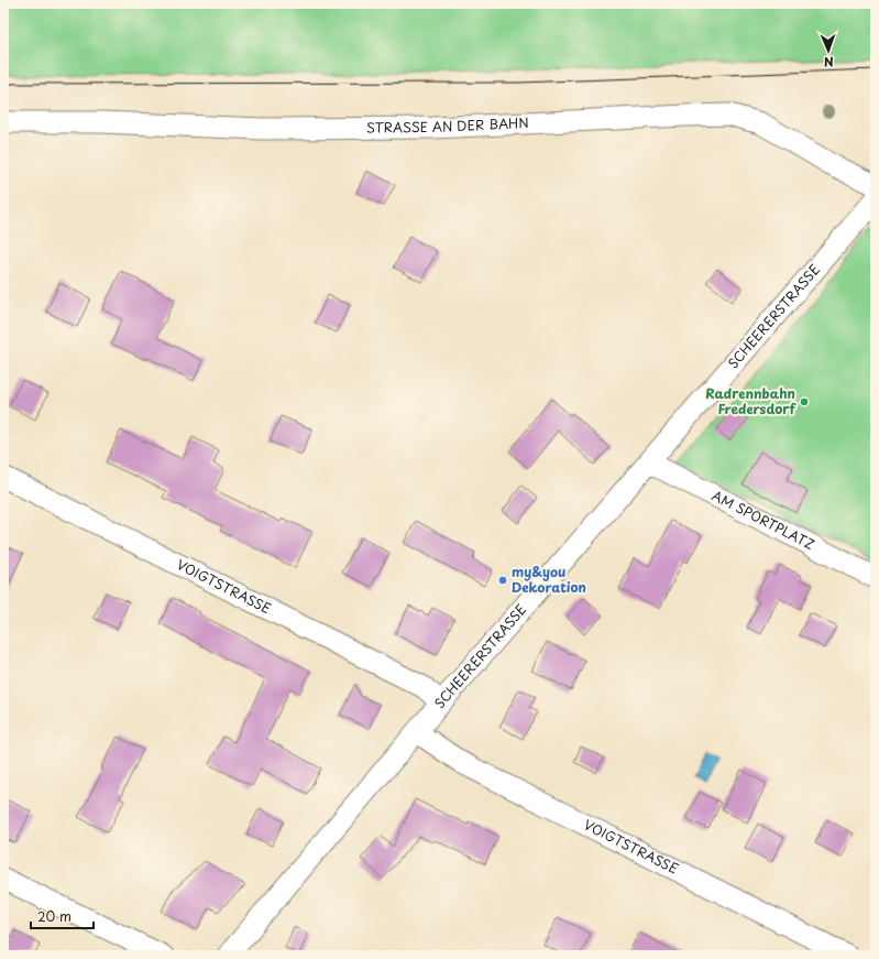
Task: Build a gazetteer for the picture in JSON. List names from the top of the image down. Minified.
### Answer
{"streets":{"street":["STRASSE AN DER BAHN","SCHEERERSTRASSE","AM SPORTPLATZ","VOIGTSTRASSE"]},"crossings":[["SCHEERERSTRASSE","AM SPORTPLATZ"],["SCHEERERSTRASSE","VOIGTSTRASSE"]],"places":["Radrennbahn Fredersdorf","my&you Dekoration"],"scale_bar":"20 m","north":"bottom"}
